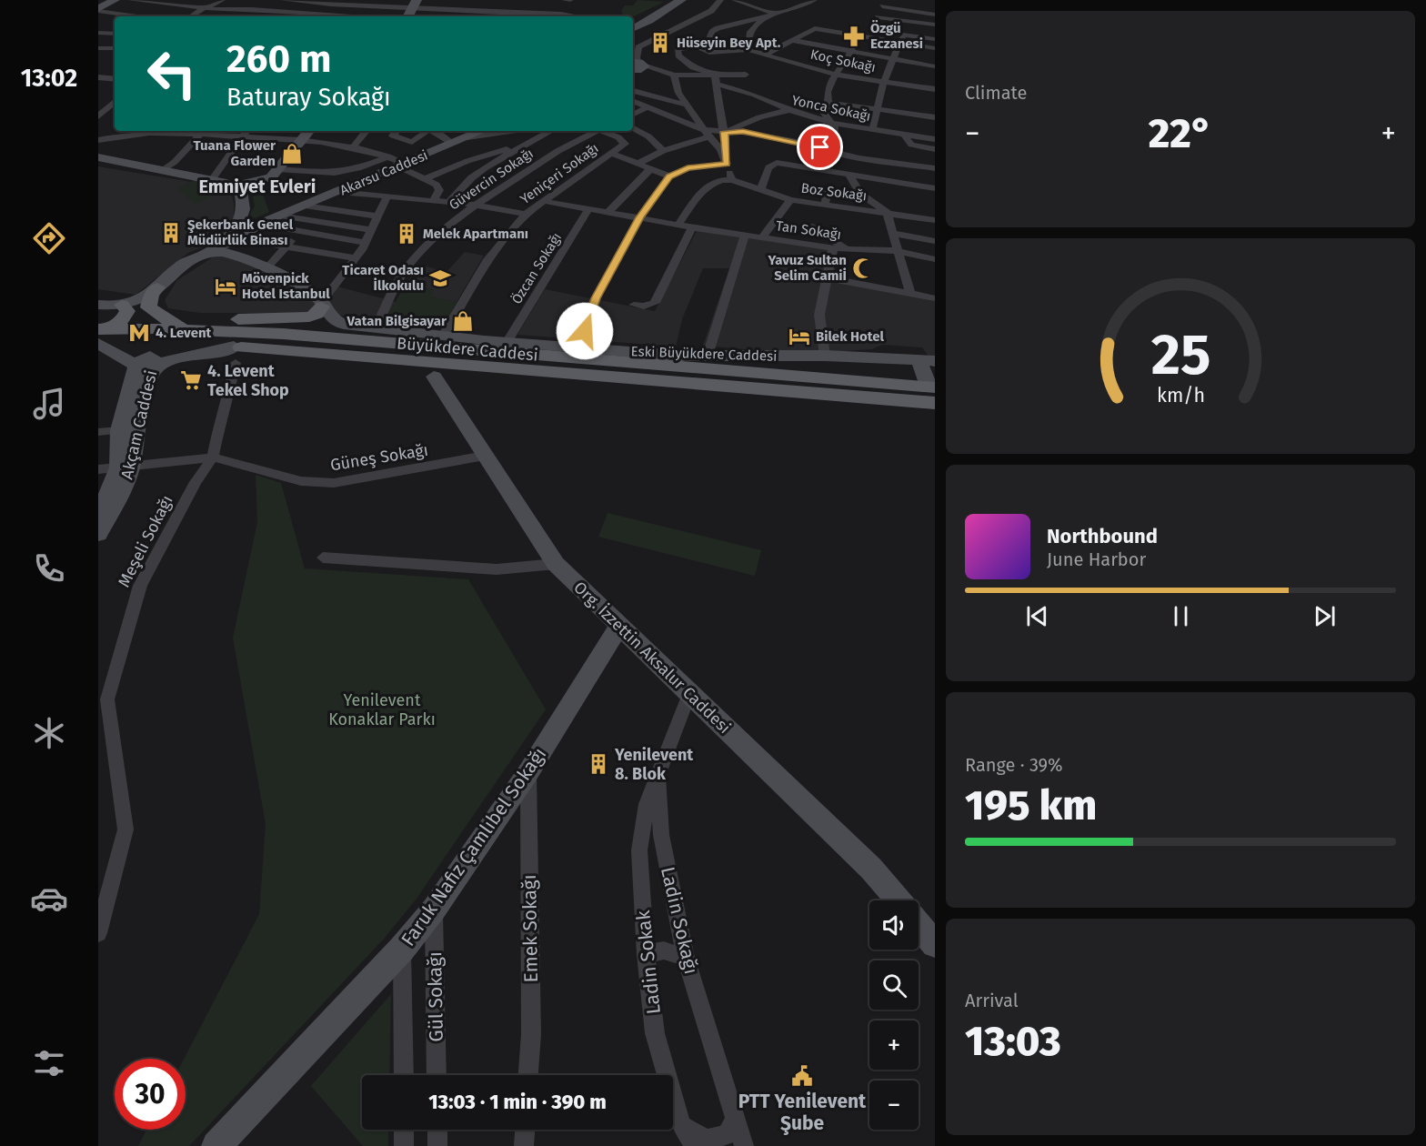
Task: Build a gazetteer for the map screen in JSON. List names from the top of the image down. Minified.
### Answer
{"streets":{"main road":["Akarsu Caddesi","Büyükdere Caddesi","Eski Büyükdere Caddesi","Akçam Caddesi","Org. İzzettin Aksalur Caddesi","Faruk Nafiz Çamlıbel Sokağı"],"street":["Koç Sokağı","Yonca Sokağı","Yeniçeri Sokağı","Güvercin Sokağı","Boz Sokağı","Tan Sokağı","Özcan Sokağı","Güneş Sokağı","Meşeli Sokağı","Ladin Sokağı","Emek Sokağı","Ladin Sokak","Gül Sokağı"]},"crossings":[["Akarsu Caddesi","Eski Büyükdere Caddesi"],["Yeniçeri Sokağı","Tan Sokağı"],["Yeniçeri Sokağı","Eski Büyükdere Caddesi"],["Güvercin Sokağı","Eski Büyükdere Caddesi"],["Tan Sokağı","Özcan Sokağı"],["Özcan Sokağı","Eski Büyükdere Caddesi"],["Büyükdere Caddesi","Meşeli Sokağı"],["Akçam Caddesi","Güneş Sokağı"],["Güneş Sokağı","Meşeli Sokağı"],["Güneş Sokağı","Org. İzzettin Aksalur Caddesi"],["Org. İzzettin Aksalur Caddesi","Faruk Nafiz Çamlıbel Sokağı"],["Org. İzzettin Aksalur Caddesi","Ladin Sokağı"],["Faruk Nafiz Çamlıbel Sokağı","Emek Sokağı"],["Faruk Nafiz Çamlıbel Sokağı","Gül Sokağı"],["Ladin Sokağı","Ladin Sokak"]],"districts":["Emniyet Evleri"],"parks":["Yenilevent Konaklar Parkı"],"places":{"pharmacy":["Özgü Eczanesi"],"building":["Hüseyin Bey Apt.","Şekerbank Genel Müdürlük Binası","Melek Apartmanı","Yenilevent 8. Blok"],"shop":["Tuana Flower Garden","Vatan Bilgisayar"],"mosque":["Yavuz Sultan Selim Camiİ"],"school or university":["Ticaret Odası İlkokulu"],"hotel":["Mövenpick Hotel Istanbul","Bilek Hotel"],"metro station":["4. Levent"],"supermarket":["4. Levent Tekel Shop"],"public building":["PTT Yenilevent Şube"]},"page":{"tabs":"13:02","tile":["Climate",["Range · 39%","195 km"],["Arrival","13:03"]],"turn":["260 m","Baturay Sokağı"],"heat":["−","22°","+"],"song":["Northbound","June Harbor"],"map_buttons":["+","−"],"limit":"30","trip":"13:03 · 1 min · 390 m","gauge":["25","km/h"]}}
